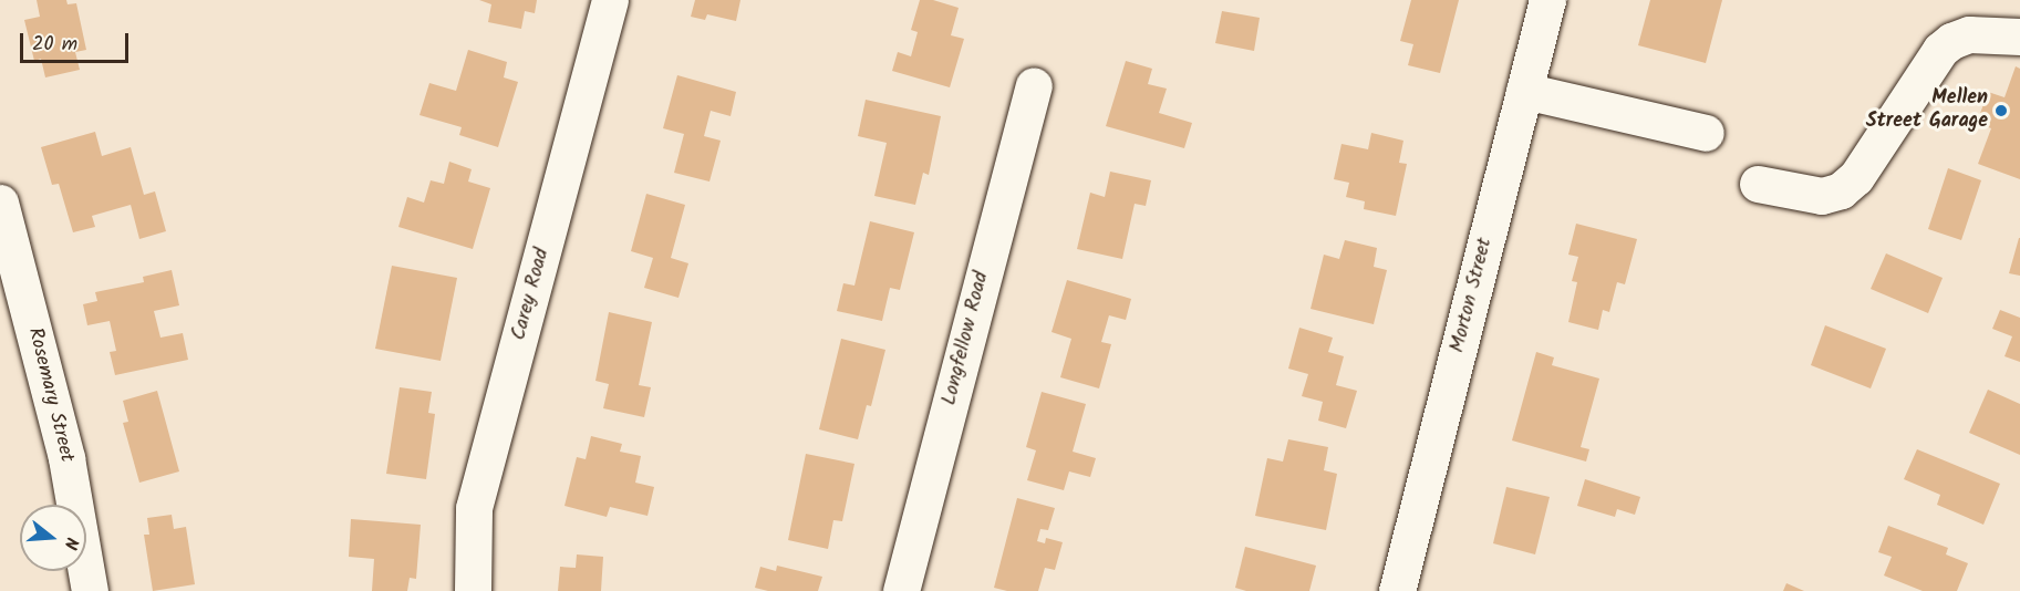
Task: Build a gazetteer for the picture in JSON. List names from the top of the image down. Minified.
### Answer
{"streets":{"street":["Carey Road","Morton Street","Longfellow Road","Rosemary Street"]},"places":["Mellen Street Garage"],"scale_bar":"20 m","north":"right"}
